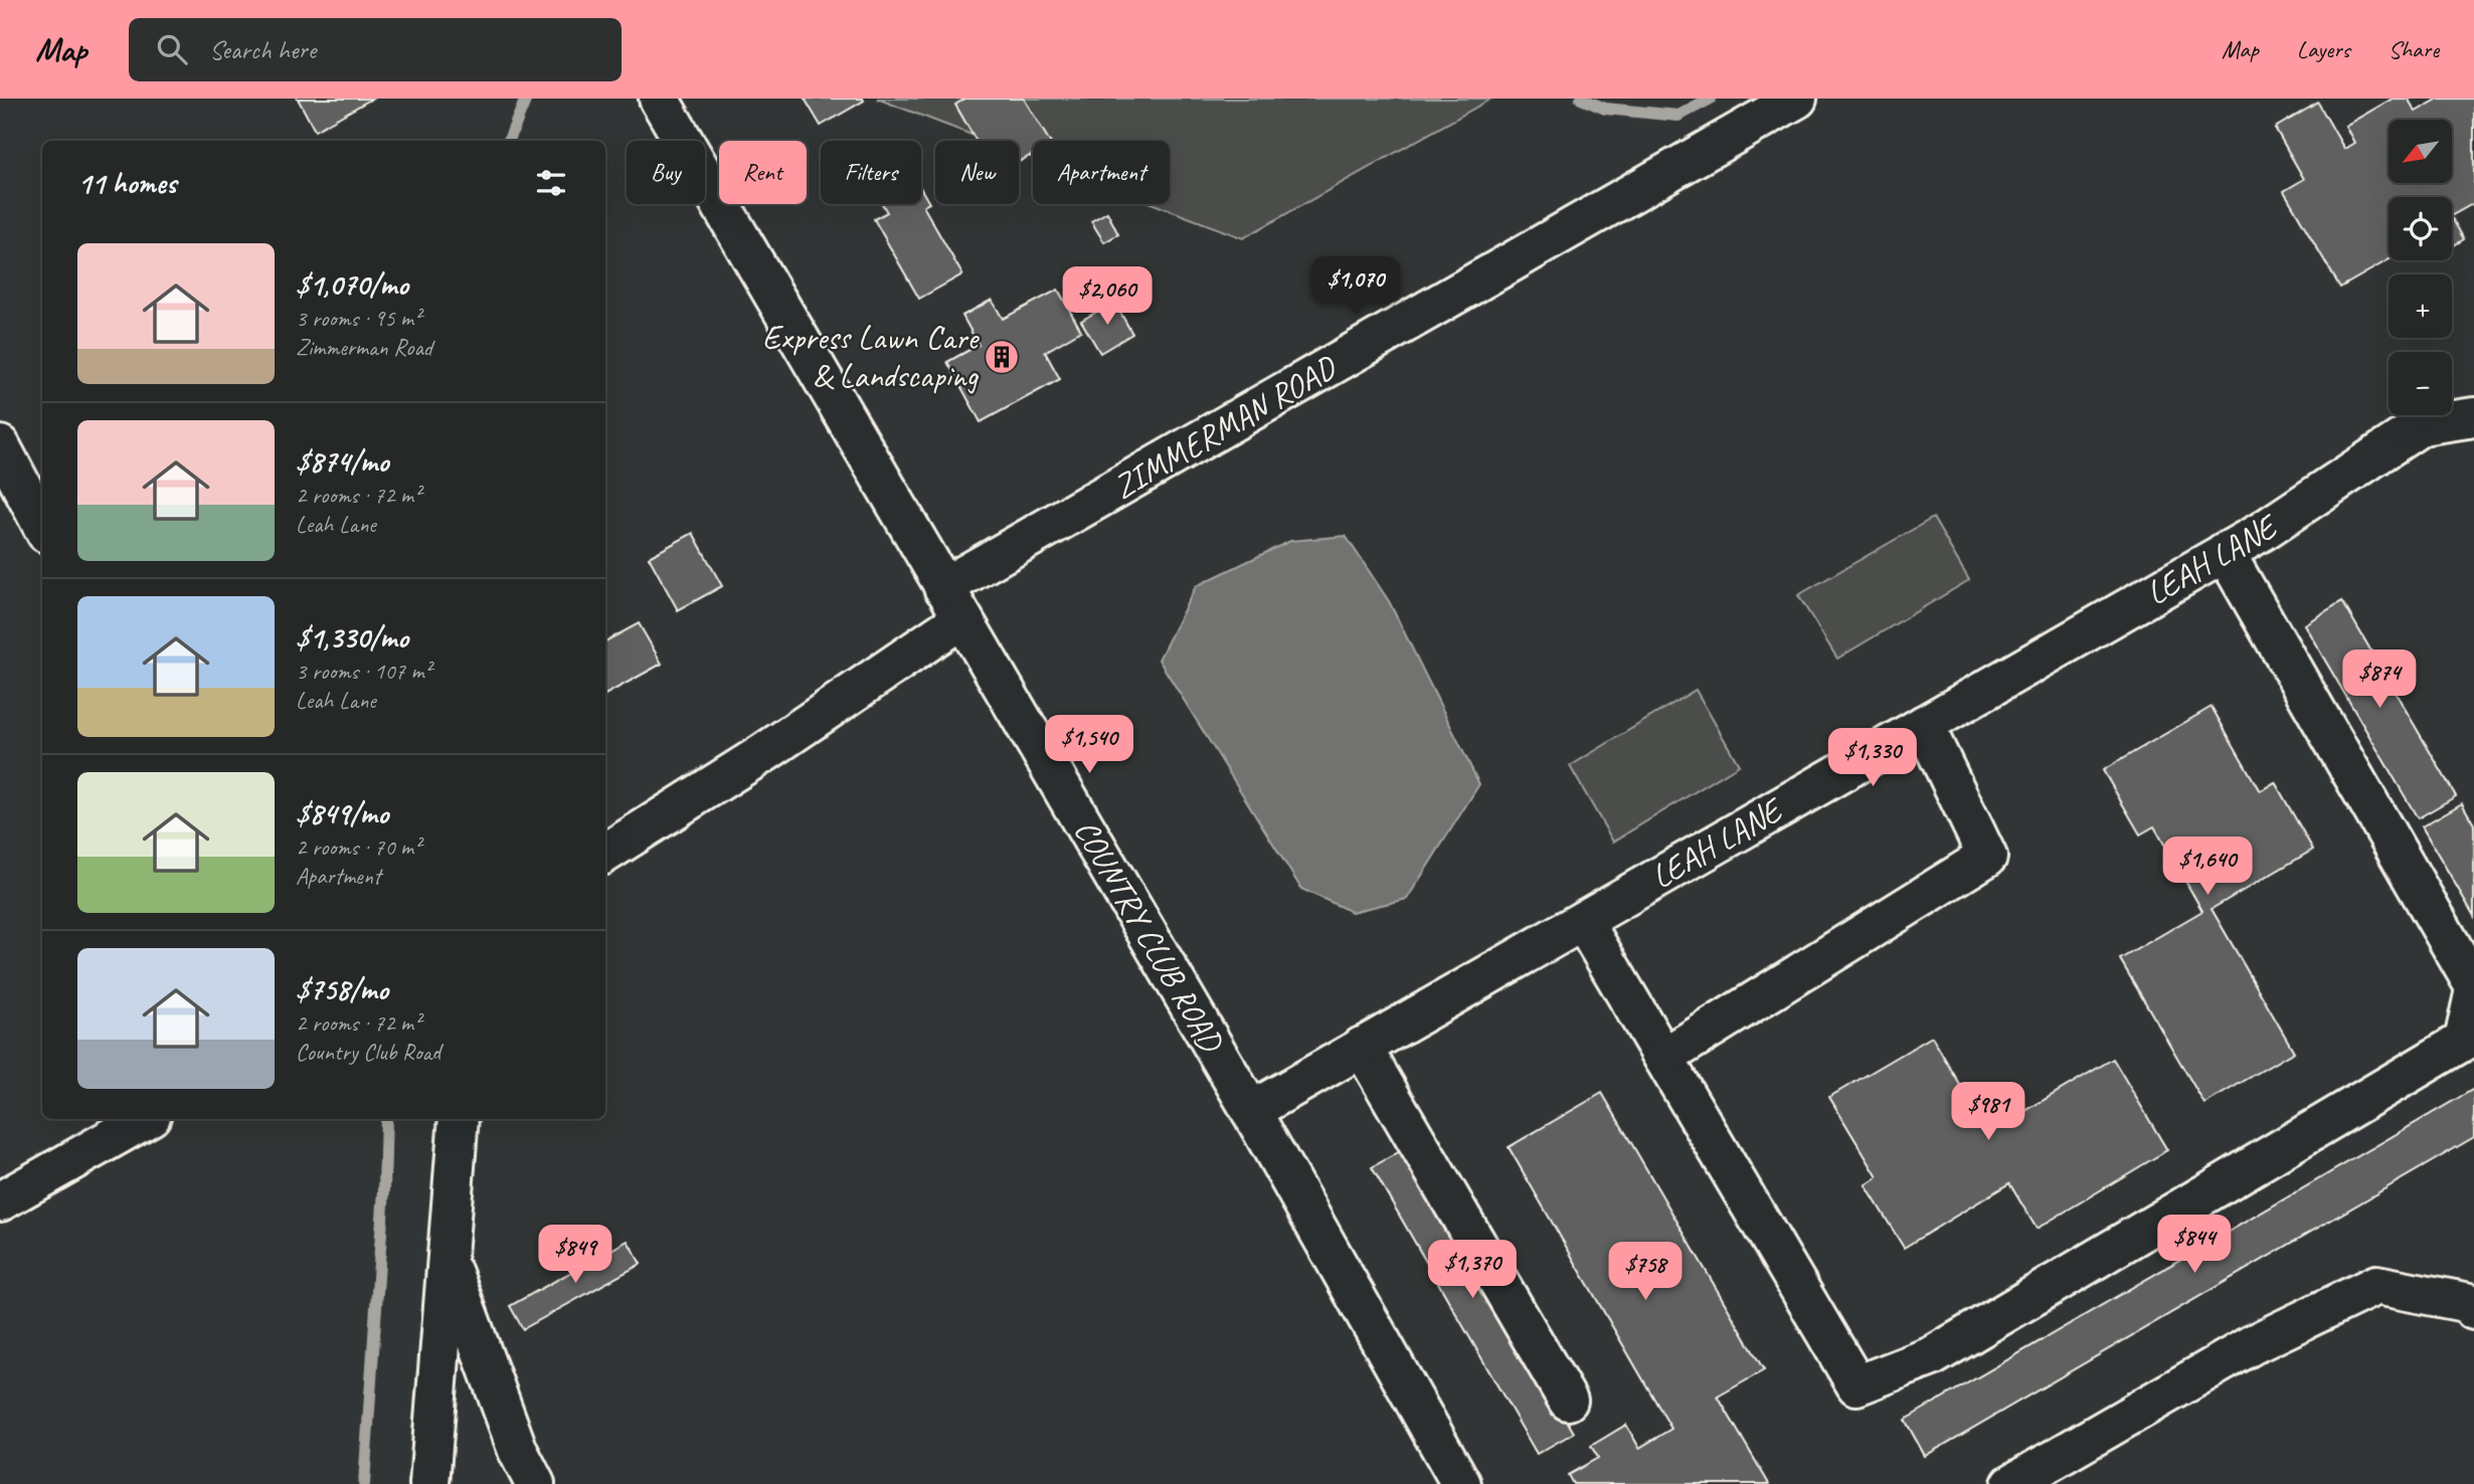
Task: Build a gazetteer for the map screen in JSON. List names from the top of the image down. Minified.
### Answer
{"streets":{"street":["ZIMMERMAN ROAD","LEAH LANE","COUNTRY CLUB ROAD"]},"crossings":[["ZIMMERMAN ROAD","COUNTRY CLUB ROAD"],["LEAH LANE","COUNTRY CLUB ROAD"]],"places":{"building":["Express Lawn Care & Landscaping"]},"north":"bottom left","page":{"header":"Map","search":"Search here","nav":["Map","Layers","Share"],"map_buttons":["+","−"],"chip":["Buy","Rent","Filters","New","Apartment"],"heading":"11 homes","list":[{"name":"$1,070/mo","note":"3 rooms · 95 m² · Zimmerman Road"},{"name":"$874/mo","note":"2 rooms · 72 m² · Leah Lane"},{"name":"$1,330/mo","note":"3 rooms · 107 m² · Leah Lane"},{"name":"$849/mo","note":"2 rooms · 70 m² · Apartment"},{"name":"$758/mo","note":"2 rooms · 72 m² · Country Club Road"}],"price":["$1,070","$2,060","$874","$1,540","$1,330","$1,640","$981","$844","$849","$1,370","$758"]}}
